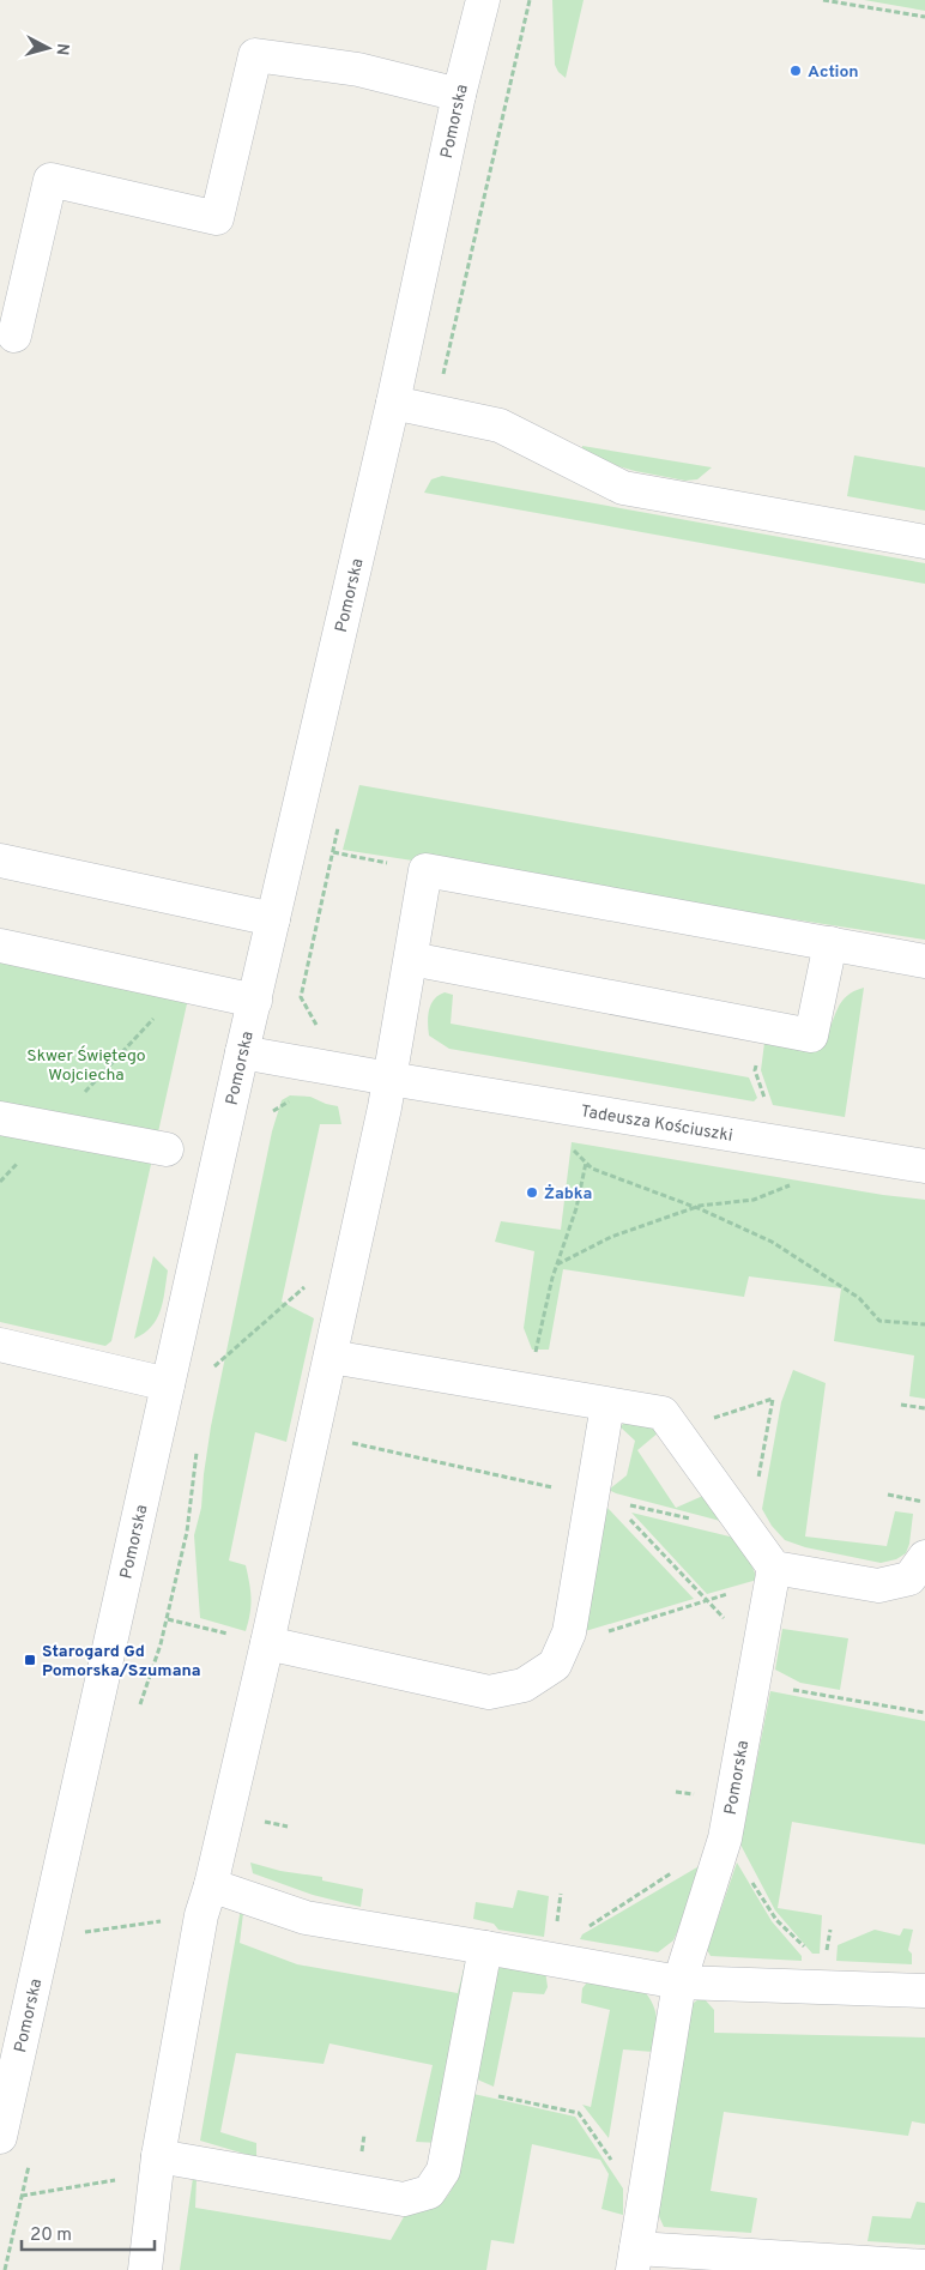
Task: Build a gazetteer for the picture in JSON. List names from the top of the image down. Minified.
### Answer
{"streets":{"street":["Pomorska","Tadeusza Kościuszki"]},"crossings":[["Pomorska","Tadeusza Kościuszki"]],"parks":["Skwer Świętego Wojciecha"],"places":{"other":["Action","Żabka"],"transit":["Starogard Gd Pomorska/Szumana"]},"scale_bar":"20 m","north":"right"}
